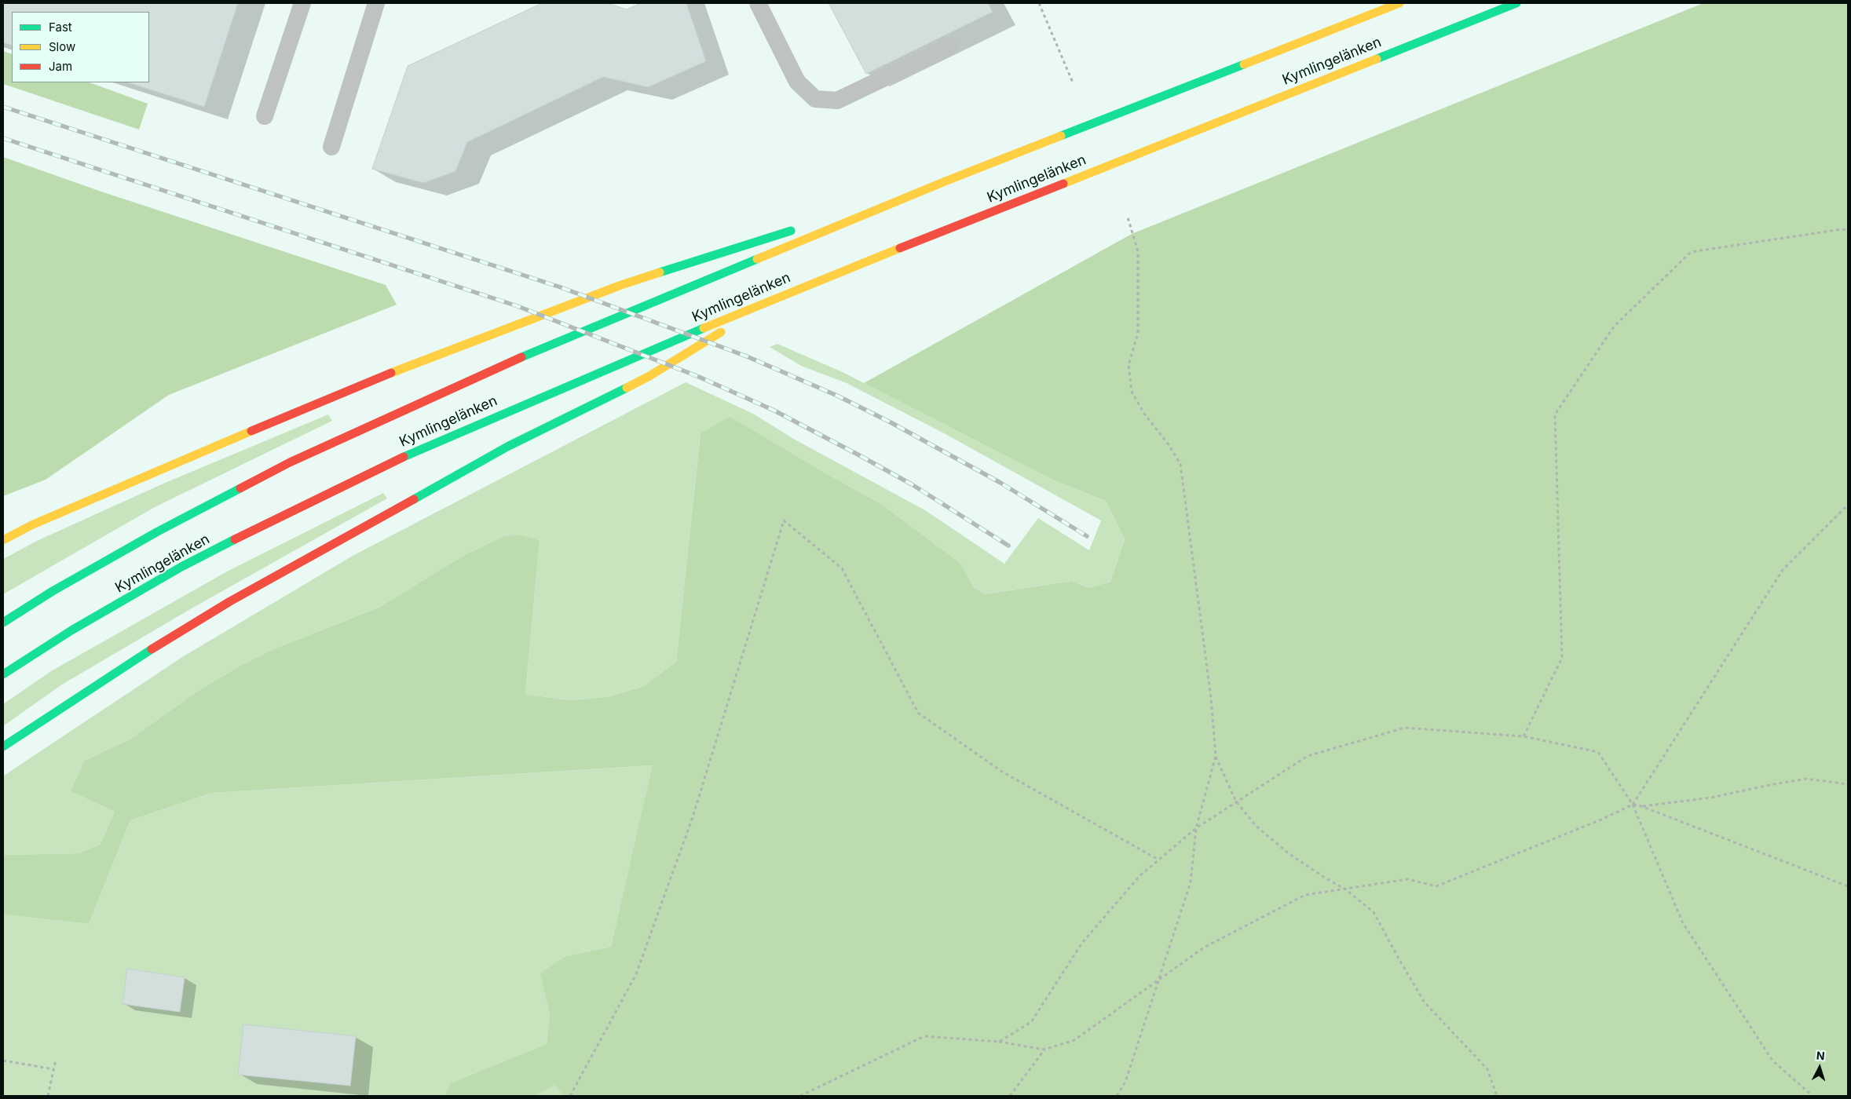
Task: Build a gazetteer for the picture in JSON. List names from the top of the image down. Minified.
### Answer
{"streets":{"highway":["Kymlingelänken"]},"legend":["Fast","Slow","Jam"],"north":"top"}
